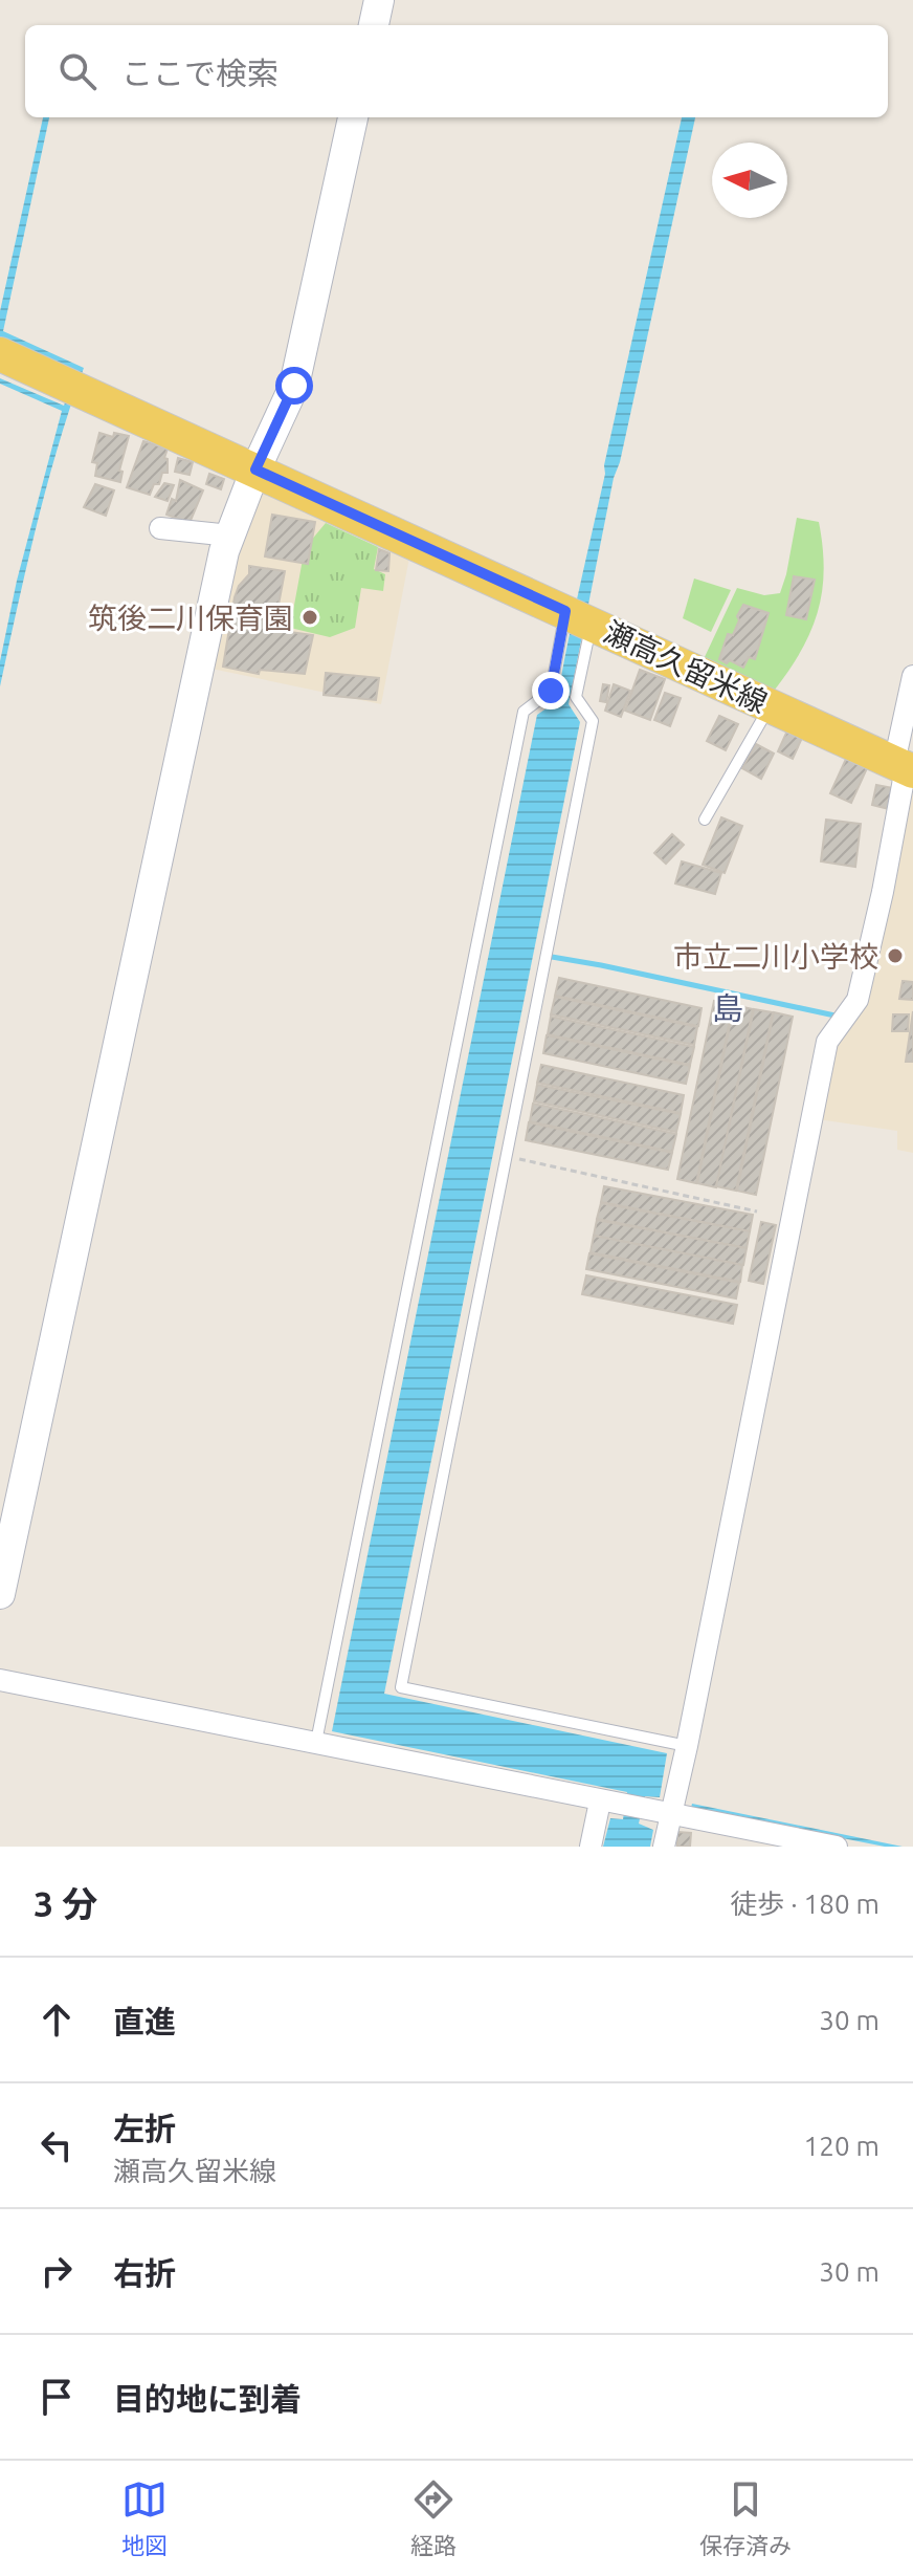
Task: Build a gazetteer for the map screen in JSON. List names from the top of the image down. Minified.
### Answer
{"streets":{"main road":["瀬高久留米線"]},"districts":["島"],"places":["筑後二川保育園","市立二川小学校"],"north":"left","page":{"search":"ここで検索","heading":["3 分","徒歩 · 180 m"],"list":[["直進","30 m"],["左折","瀬高久留米線","120 m"],["右折","30 m"],"目的地に到着"],"nav":["地図","経路","保存済み"]}}
